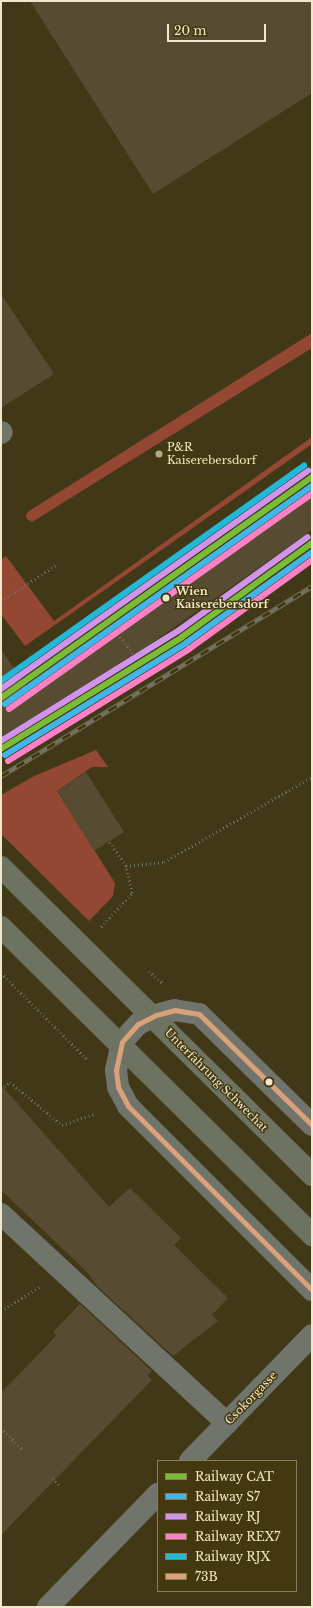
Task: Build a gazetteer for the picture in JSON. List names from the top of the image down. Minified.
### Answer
{"streets":{"main road":["Unterfahrung Schwechat"],"street":["Csokorgasse"]},"places":["P&R Kaiserebersdorf","Wien Kaiserebersdorf"],"lines":["rail line RJX","rail line RJ","rail line CAT","rail line S7","rail line REX7","transit line 73B"],"legend":["Railway CAT","Railway S7","Railway RJ","Railway REX7","Railway RJX","73B"],"scale_bar":"20 m"}
